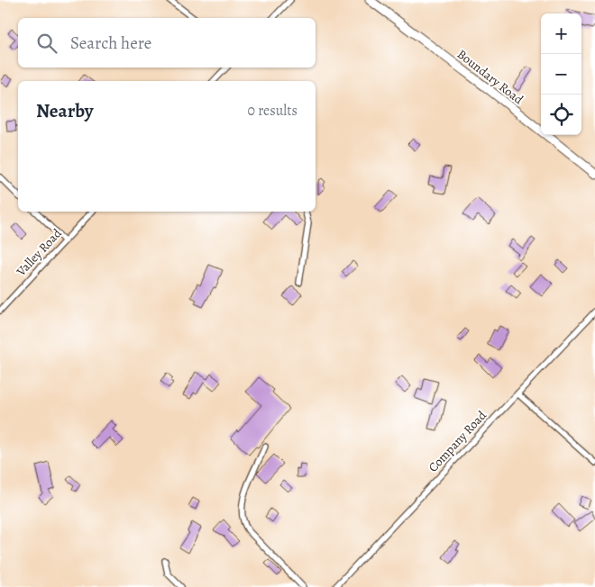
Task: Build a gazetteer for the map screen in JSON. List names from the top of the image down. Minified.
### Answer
{"streets":{"main road":["Boundary Road"],"street":["Valley Road","Company Road"]},"page":{"map_buttons":["+","−"],"search":"Search here","heading":["Nearby","0 results"]}}
